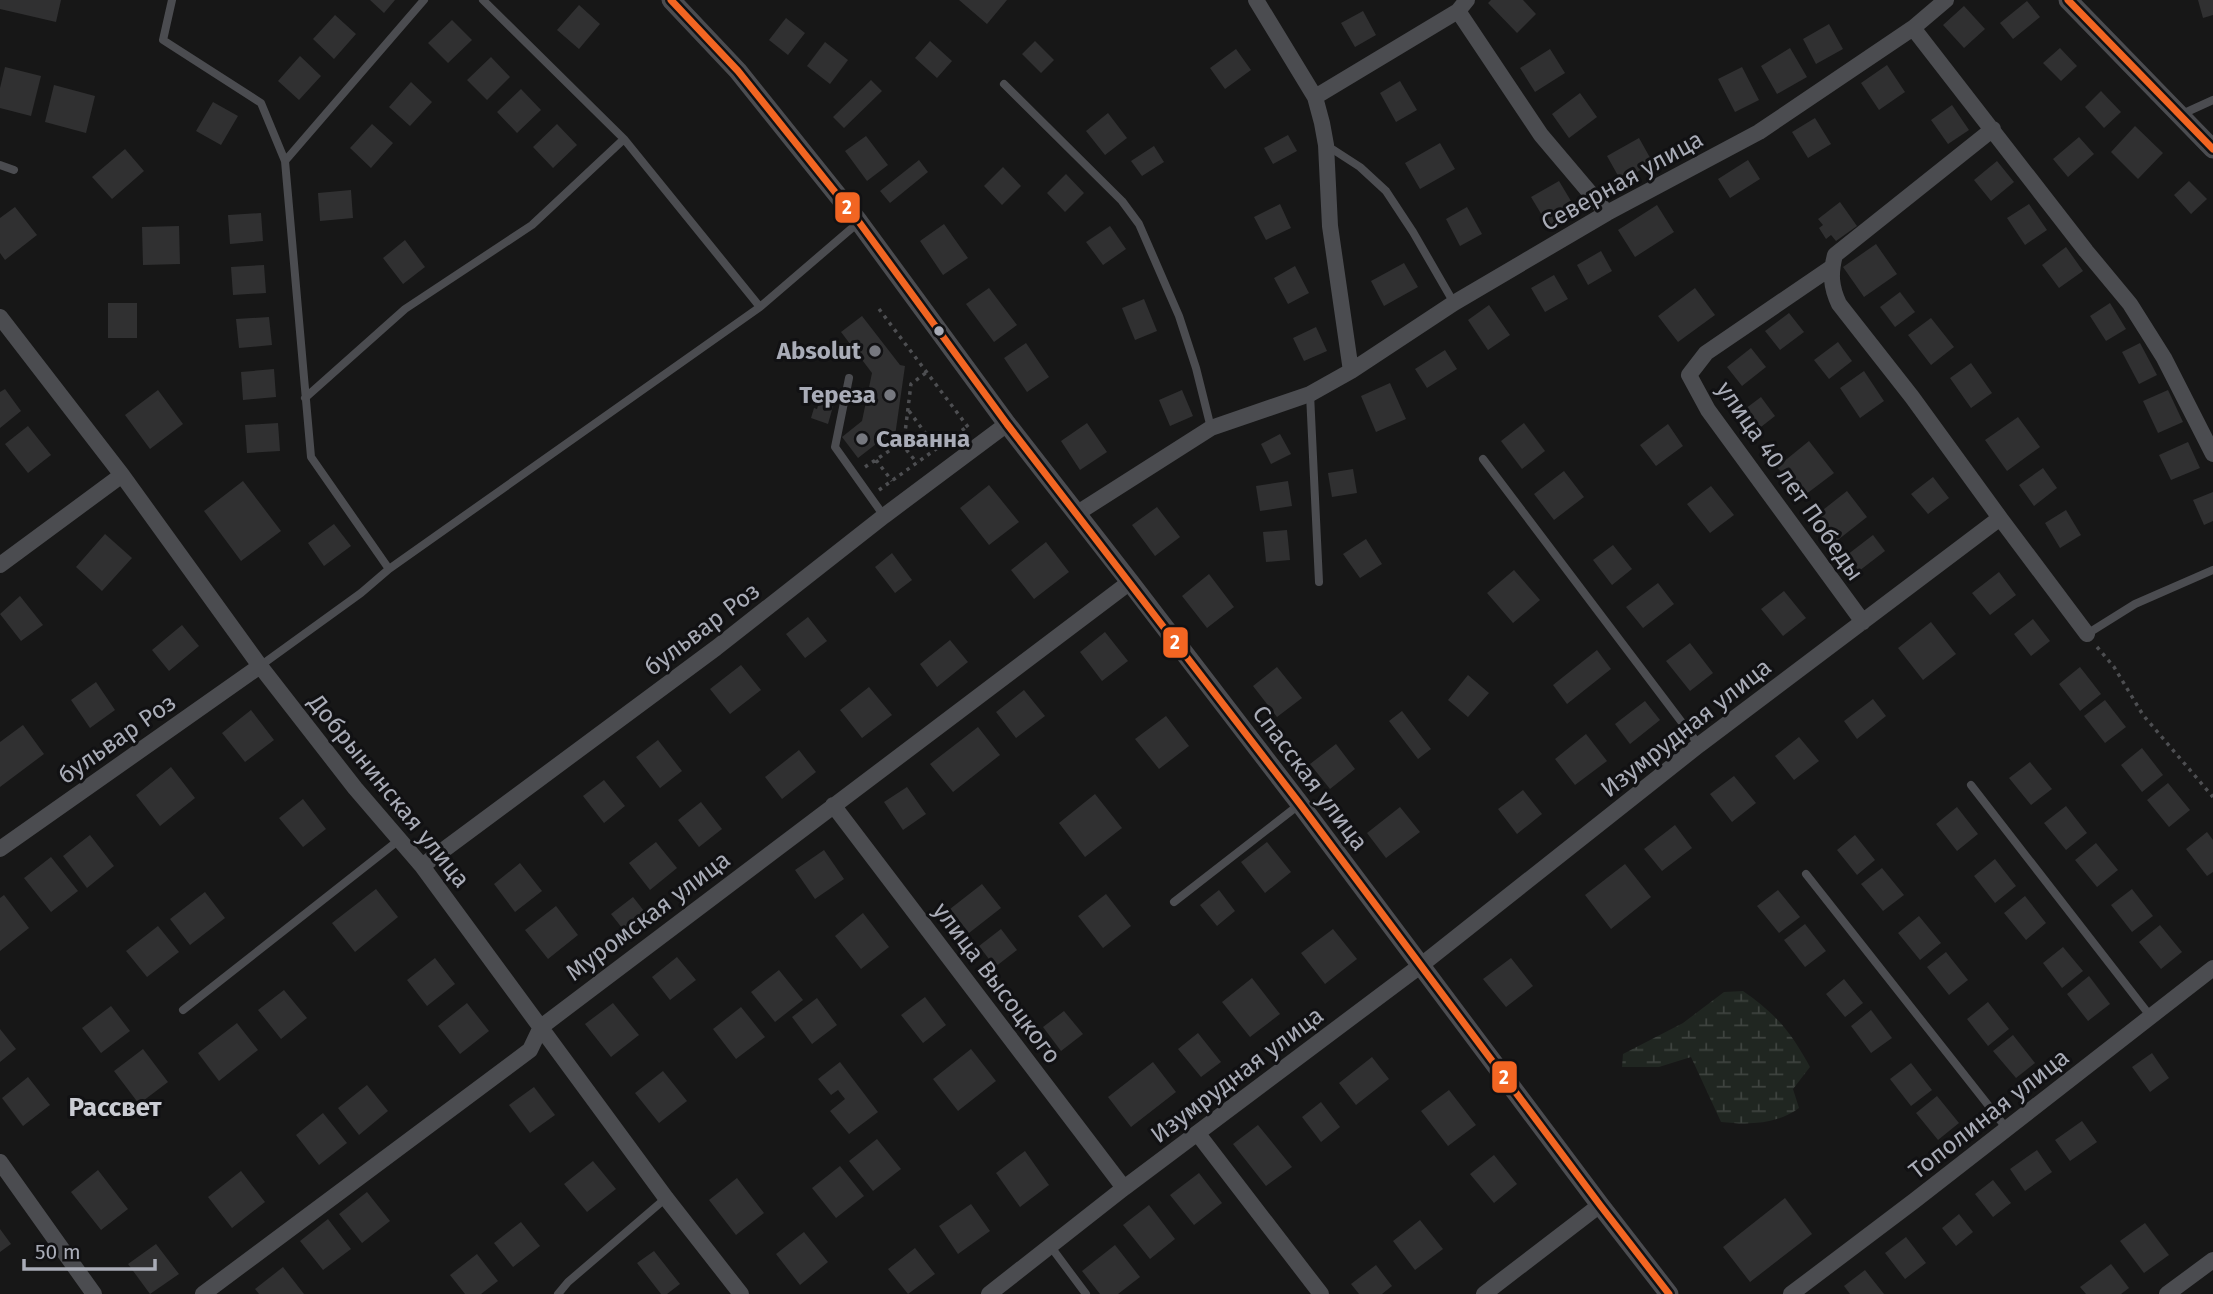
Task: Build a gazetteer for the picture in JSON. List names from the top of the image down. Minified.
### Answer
{"streets":{"street":["Северная улица","улица 40 лет Победы","бульвар Роз","Изумрудная улица","Спасская улица","Добрынинская улица","Муромская улица","улица Высоцкого","Тополиная улица"]},"crossings":[["Северная улица","Спасская улица"],["улица 40 лет Победы","Изумрудная улица"],["бульвар Роз","Спасская улица"],["бульвар Роз","Добрынинская улица"],["Изумрудная улица","Спасская улица"],["Изумрудная улица","улица Высоцкого"],["Спасская улица","Муромская улица"],["Добрынинская улица","Муромская улица"],["Муромская улица","улица Высоцкого"]],"districts":["Рассвет"],"places":["Absolut","Тереза","Саванна"],"lines":["transit line 2"],"scale_bar":"50 m"}
